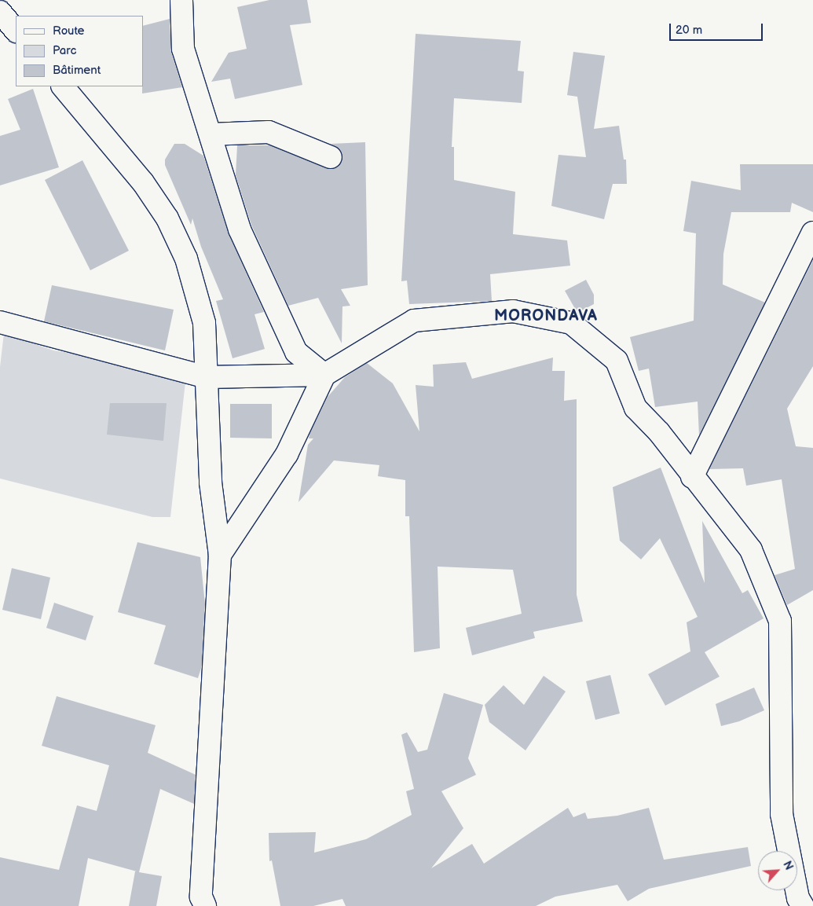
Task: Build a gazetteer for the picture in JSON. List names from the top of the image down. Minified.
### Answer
{"districts":["MORONDAVA"],"legend":["Route","Parc","Bâtiment"],"scale_bar":"20 m","north":"top right"}
